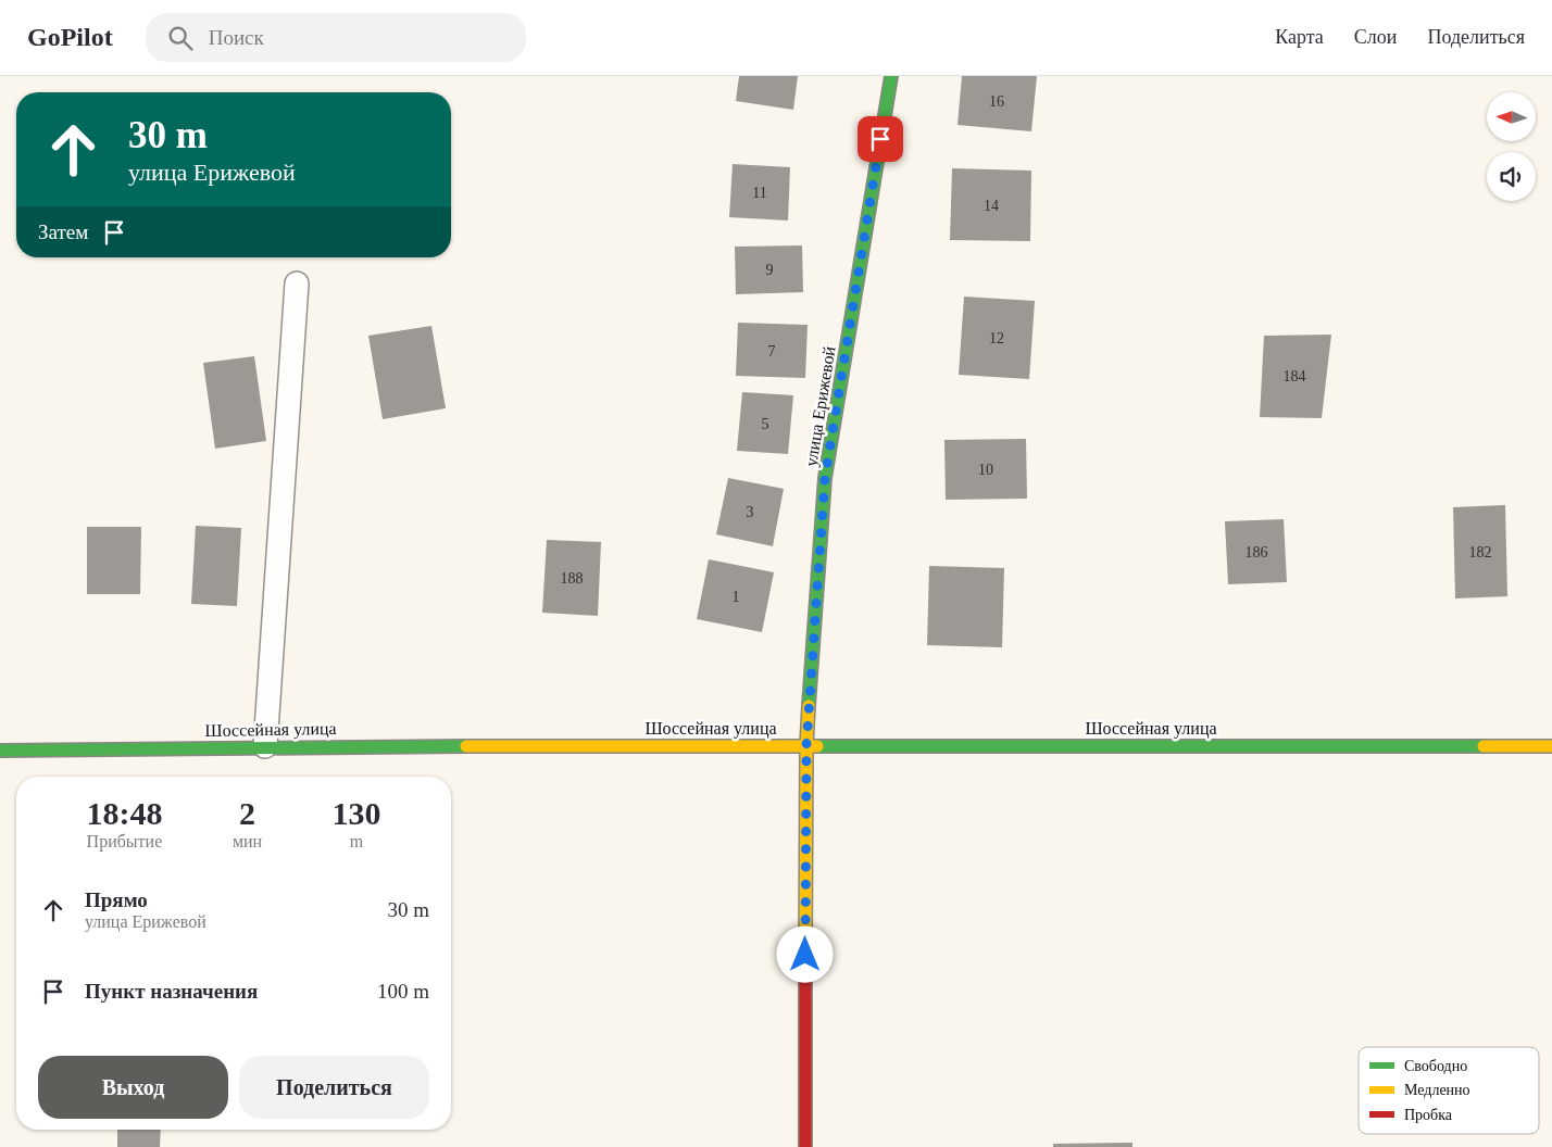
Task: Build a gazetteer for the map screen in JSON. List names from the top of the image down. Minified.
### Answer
{"streets":{"main road":["улица Ерижевой","Шоссейная улица"]},"crossings":[["улица Ерижевой","Шоссейная улица"]],"house_numbers":["16","11","14","9","12","7","184","5","10","3","186","182","188","1"],"legend":["Свободно","Медленно","Пробка"],"north":"left","page":{"header":"GoPilot","search":"Поиск","nav":["Карта","Слои","Поделиться"],"turn":["30 m","улица Ерижевой"],"then":"Затем","eta":["18:48","Прибытие","2","мин","130","m"],"list":[{"name":"Прямо","note":"улица Ерижевой","value":"30 m"},{"name":"Пункт назначения","value":"100 m"}],"buttons":["Выход","Поделиться"]}}
